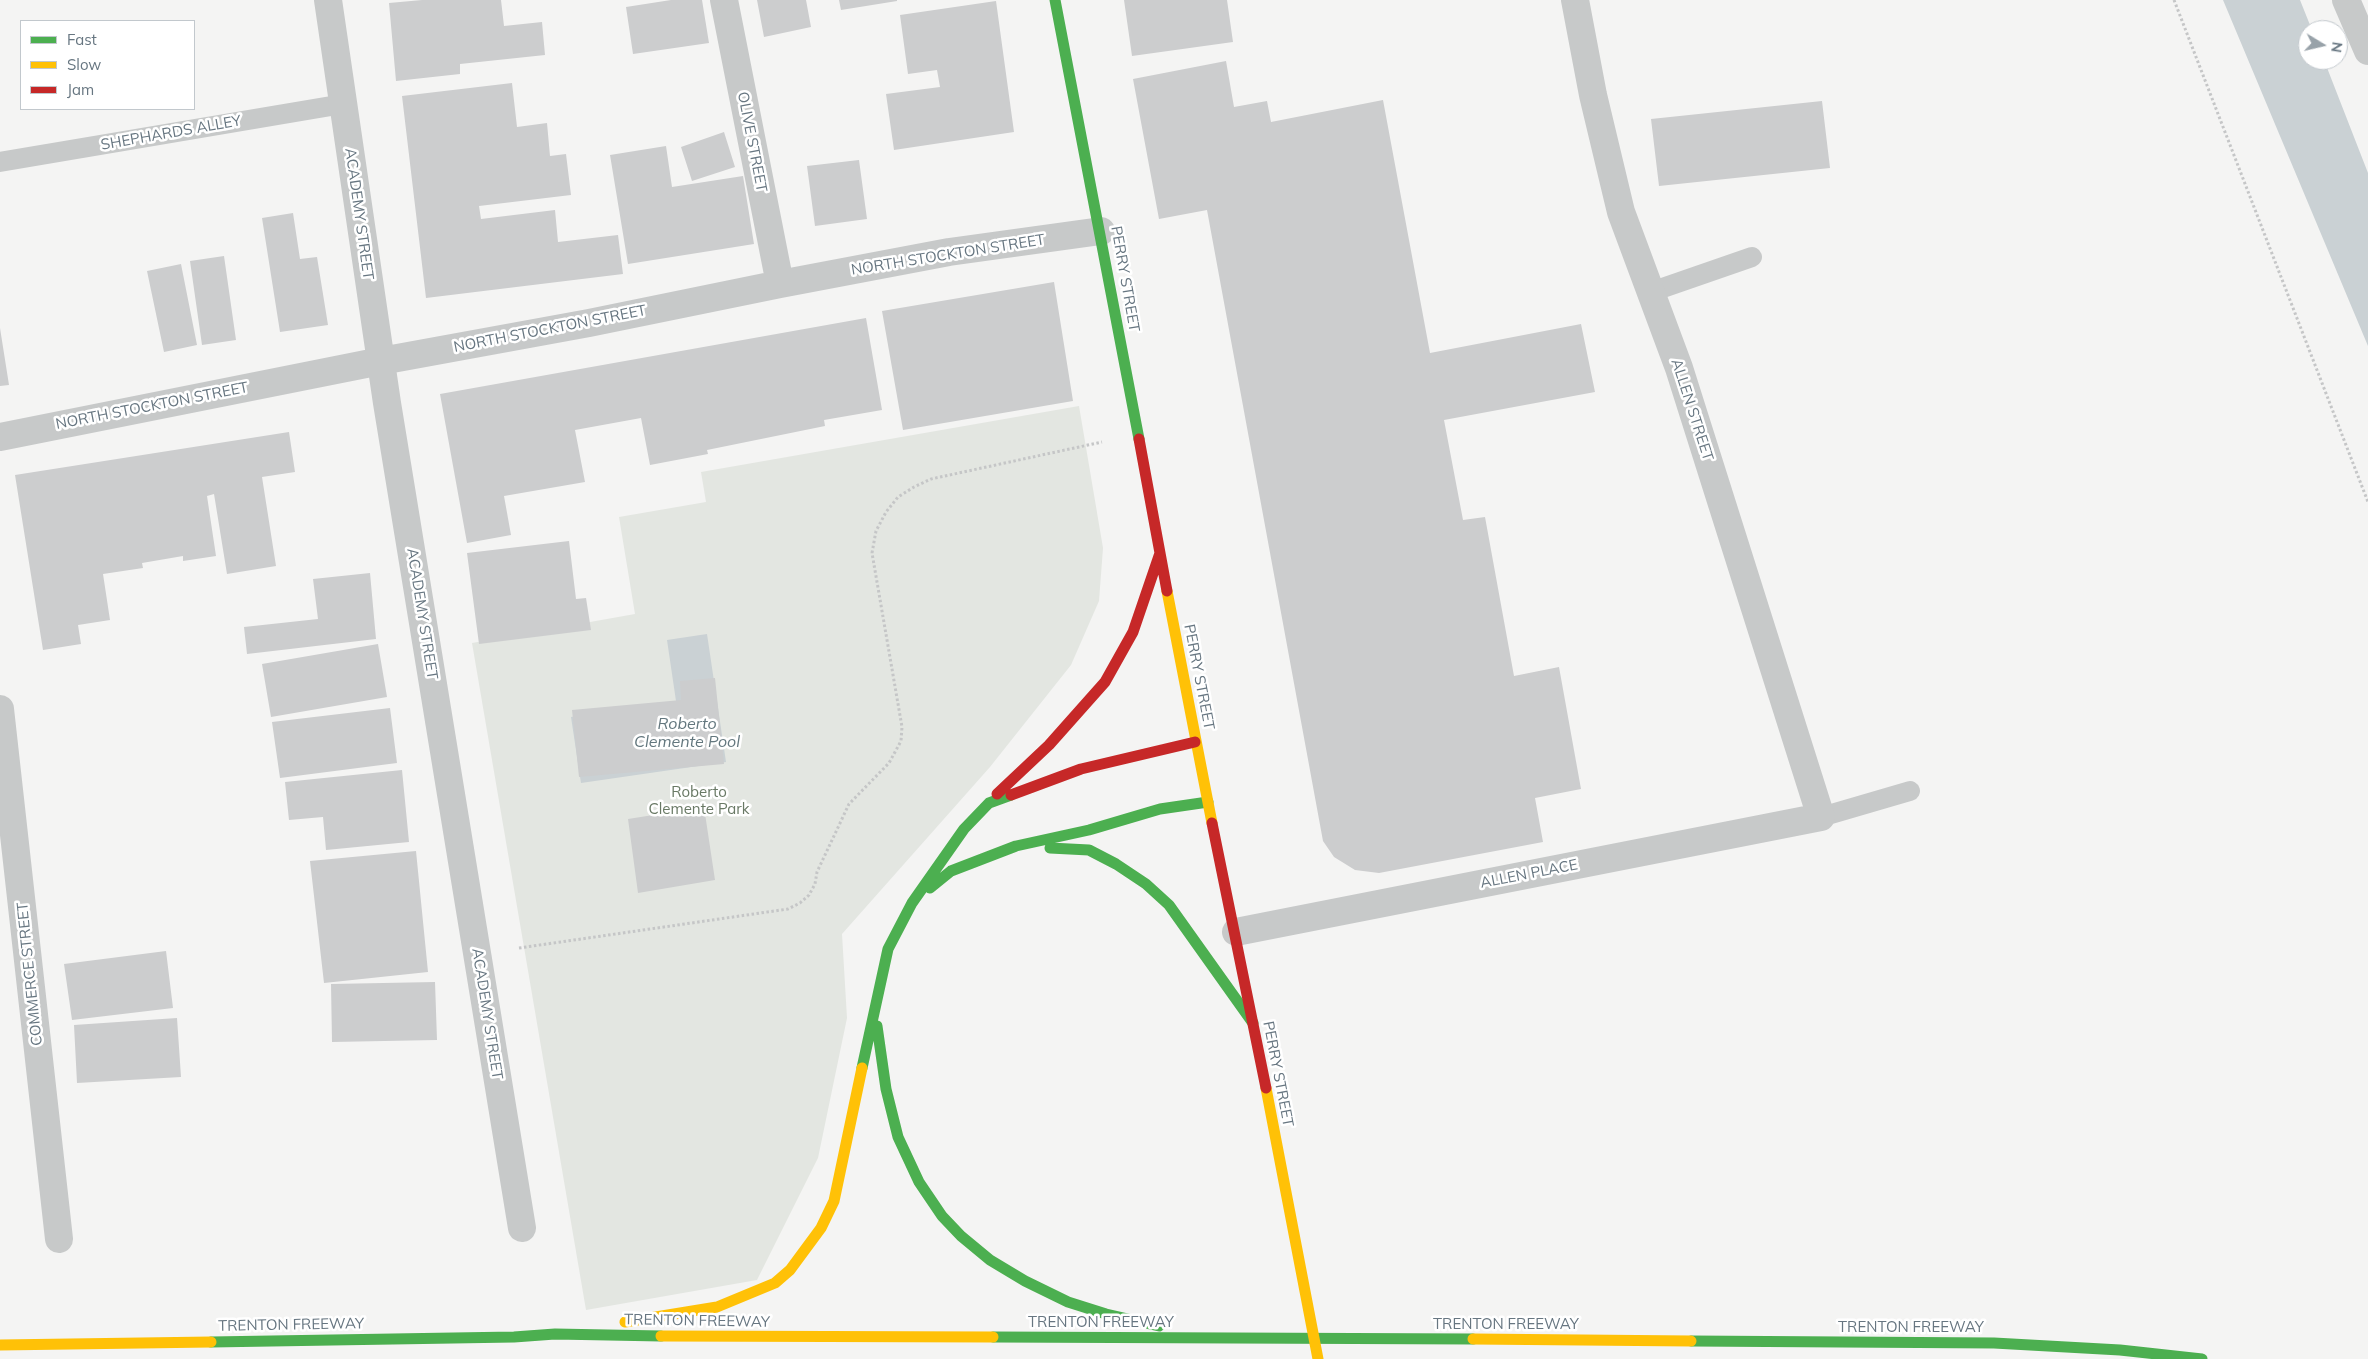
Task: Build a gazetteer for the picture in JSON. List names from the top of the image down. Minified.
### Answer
{"streets":{"main road":["PERRY STREET","TRENTON FREEWAY"],"street":["OLIVE STREET","ACADEMY STREET","NORTH STOCKTON STREET","ALLEN STREET","ALLEN PLACE","COMMERCE STREET"],"lane":["SHEPHARDS ALLEY"]},"crossings":[["SHEPHARDS ALLEY","ACADEMY STREET"],["OLIVE STREET","NORTH STOCKTON STREET"],["ACADEMY STREET","NORTH STOCKTON STREET"],["NORTH STOCKTON STREET","PERRY STREET"],["PERRY STREET","ALLEN PLACE"],["ALLEN STREET","ALLEN PLACE"]],"water":["Roberto Clemente Pool"],"parks":["Roberto Clemente Park"],"legend":["Fast","Slow","Jam"],"north":"right"}
